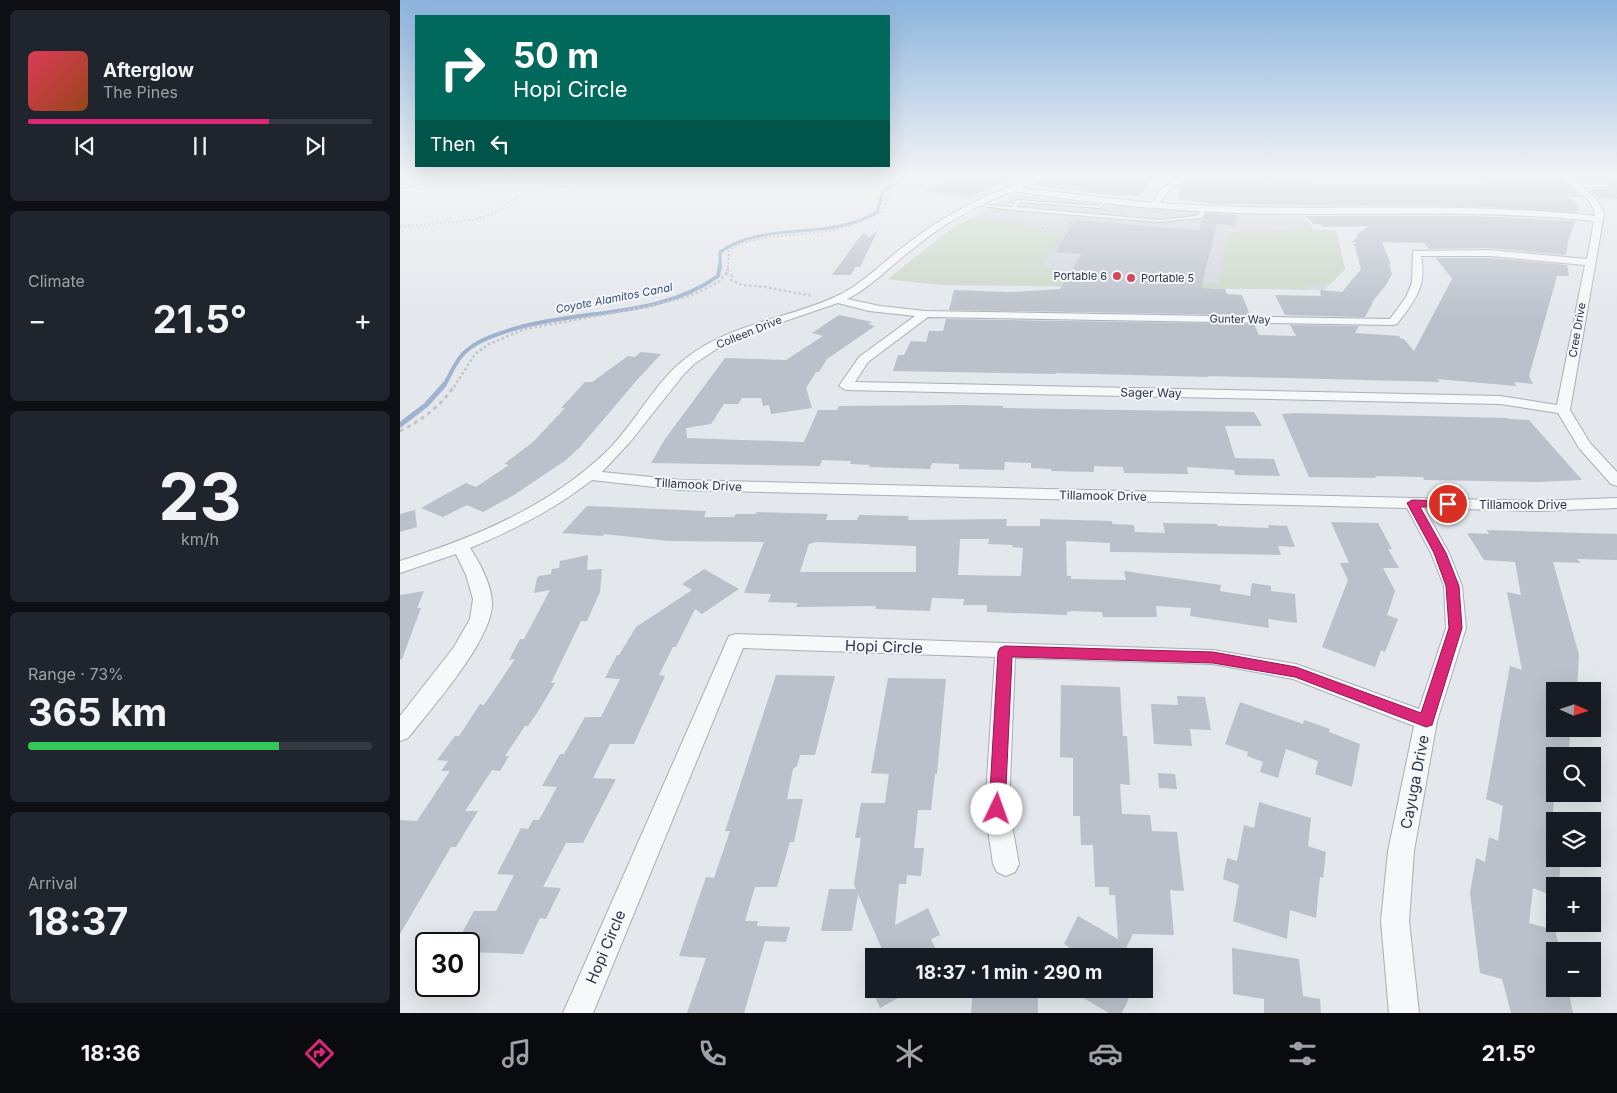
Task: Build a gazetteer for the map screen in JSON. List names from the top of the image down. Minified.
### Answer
{"streets":{"street":["Gunter Way","Cree Drive","Colleen Drive","Sager Way","Tillamook Drive","Hopi Circle","Cayuga Drive"]},"crossings":[["Gunter Way","Cree Drive"],["Gunter Way","Colleen Drive"],["Gunter Way","Sager Way"],["Cree Drive","Sager Way"],["Colleen Drive","Tillamook Drive"],["Tillamook Drive","Cayuga Drive"],["Hopi Circle","Cayuga Drive"]],"water":["Coyote Alamitos Canal"],"places":["Portable 6","Portable 5"],"north":"right","page":{"turn":["50 m","Hopi Circle"],"song":["Afterglow","The Pines"],"then":"Then","tile":["Climate",["23","km/h"],["Range · 73%","365 km"],["Arrival","18:37"]],"heat":["−","21.5°","+"],"map_buttons":["+","−"],"limit":"30","trip":"18:37 · 1 min · 290 m","tabs":["18:36","21.5°"]}}
